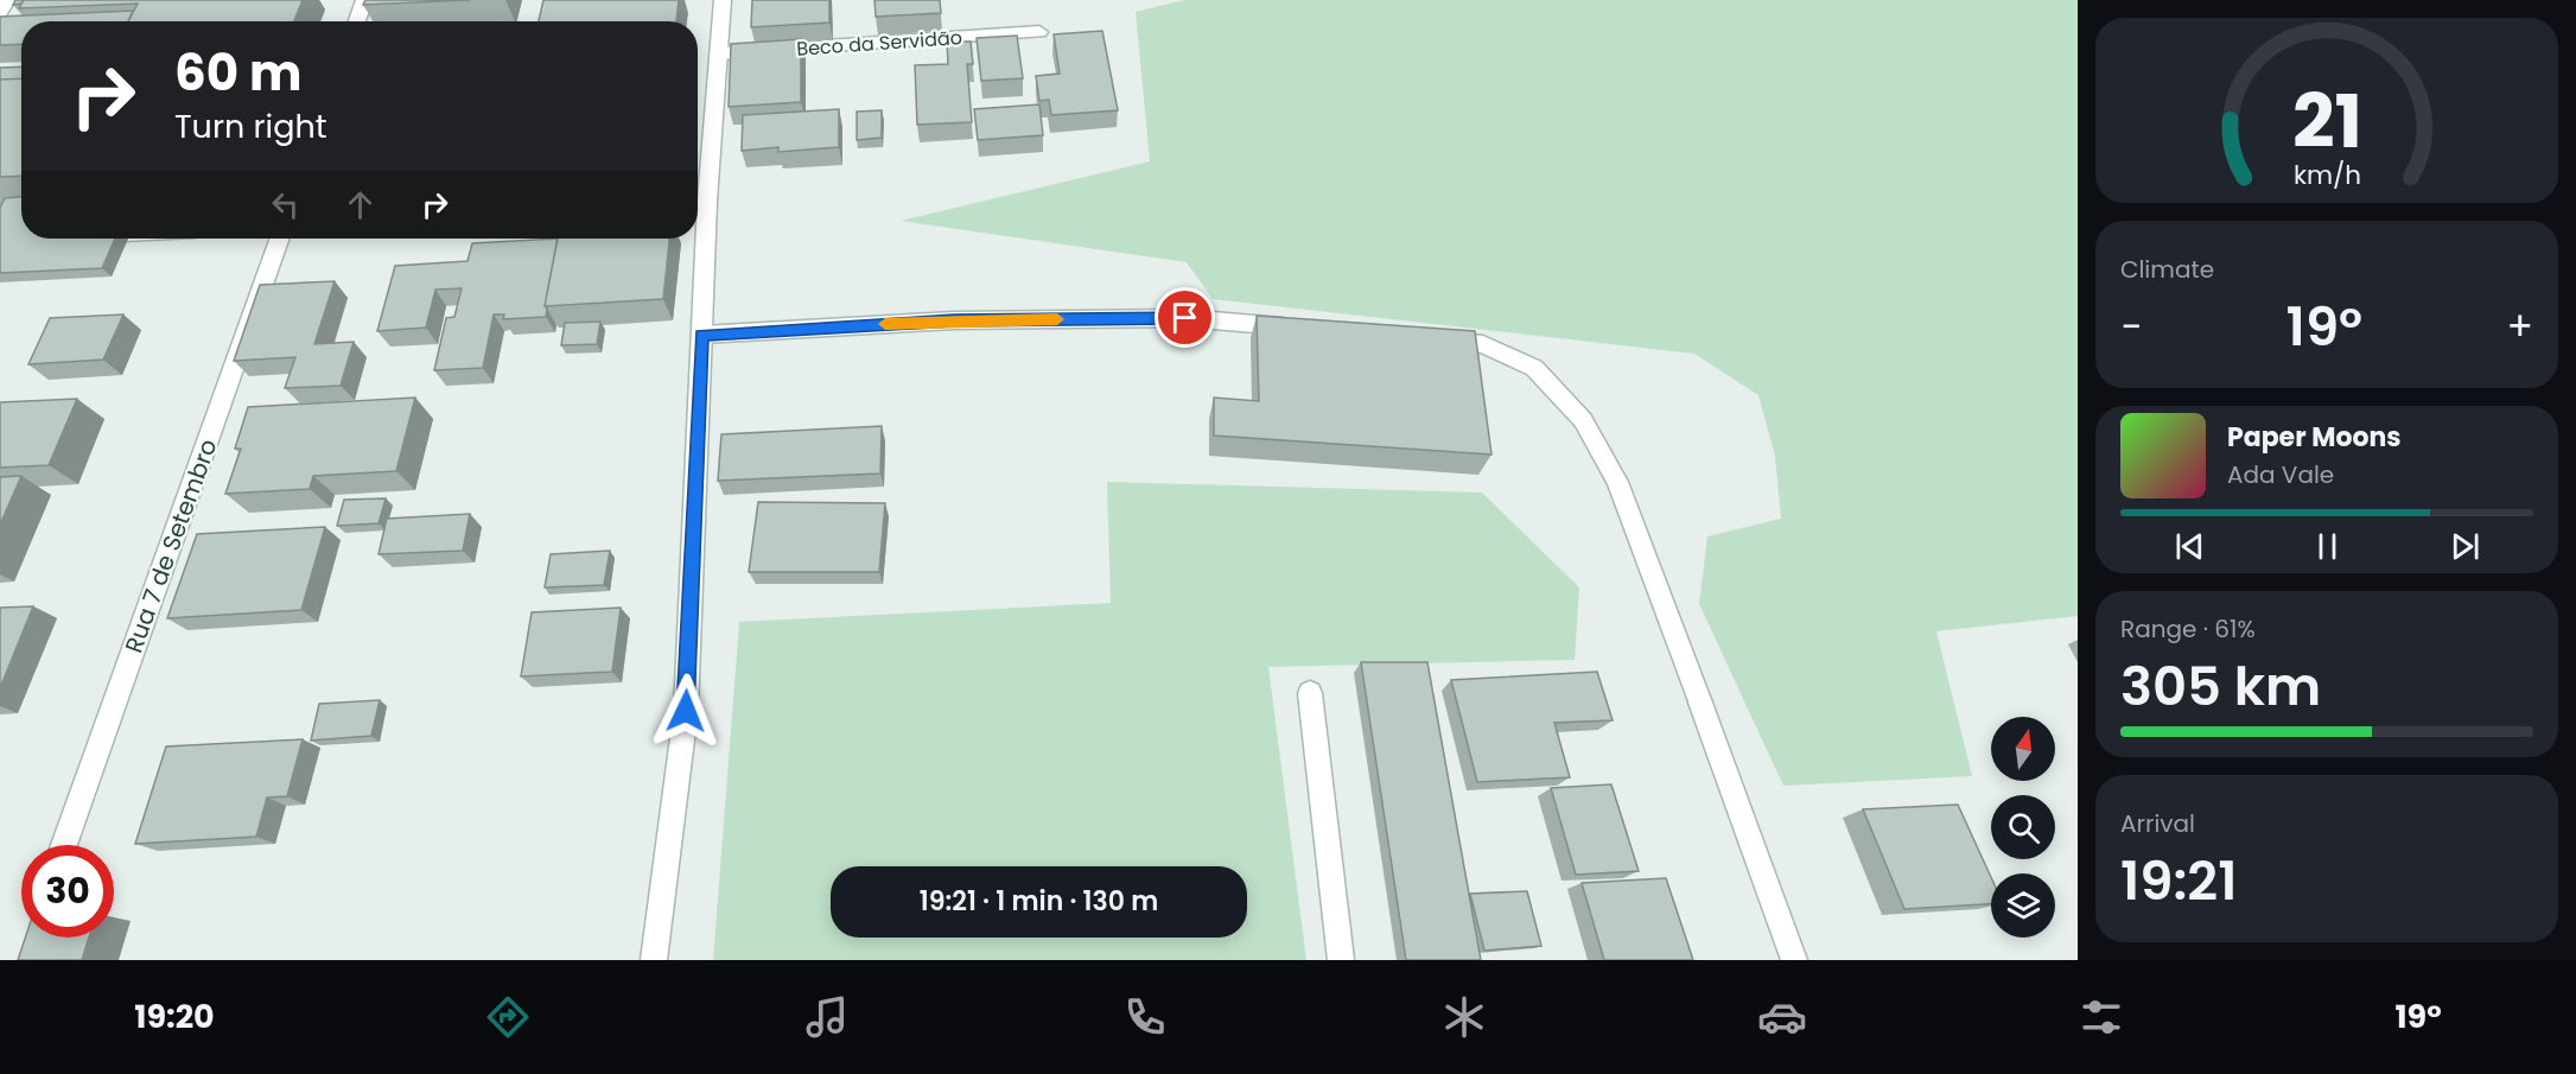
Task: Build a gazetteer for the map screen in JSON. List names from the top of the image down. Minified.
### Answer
{"streets":{"street":["Beco da Servidão","Rua 7 de Setembro"]},"north":"top","page":{"turn":["60 m","Turn right"],"tile":["Climate",["Range · 61%","305 km"],["Arrival","19:21"]],"heat":["−","19°","+"],"song":["Paper Moons","Ada Vale"],"limit":"30","trip":"19:21 · 1 min · 130 m","tabs":["19:20","19°"],"gauge":["21","km/h"]}}
